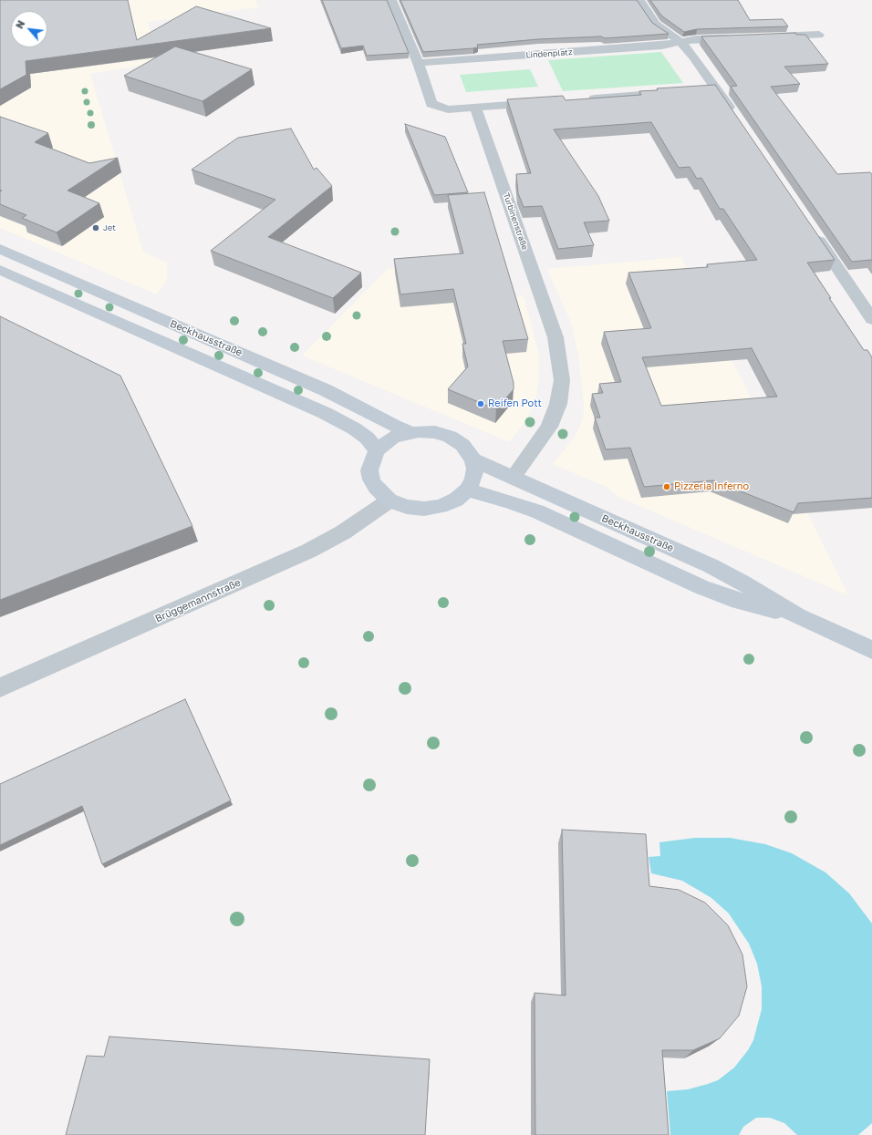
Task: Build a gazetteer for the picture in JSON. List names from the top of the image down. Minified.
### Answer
{"streets":{"main road":["Beckhausstraße"],"street":["Lindenplatz","Turbinenstraße","Brüggemannstraße"]},"crossings":[["Turbinenstraße","Beckhausstraße"],["Beckhausstraße","Brüggemannstraße"]],"places":["Jet","Reifen Pott","Pizzeria Inferno"],"north":"top left"}
